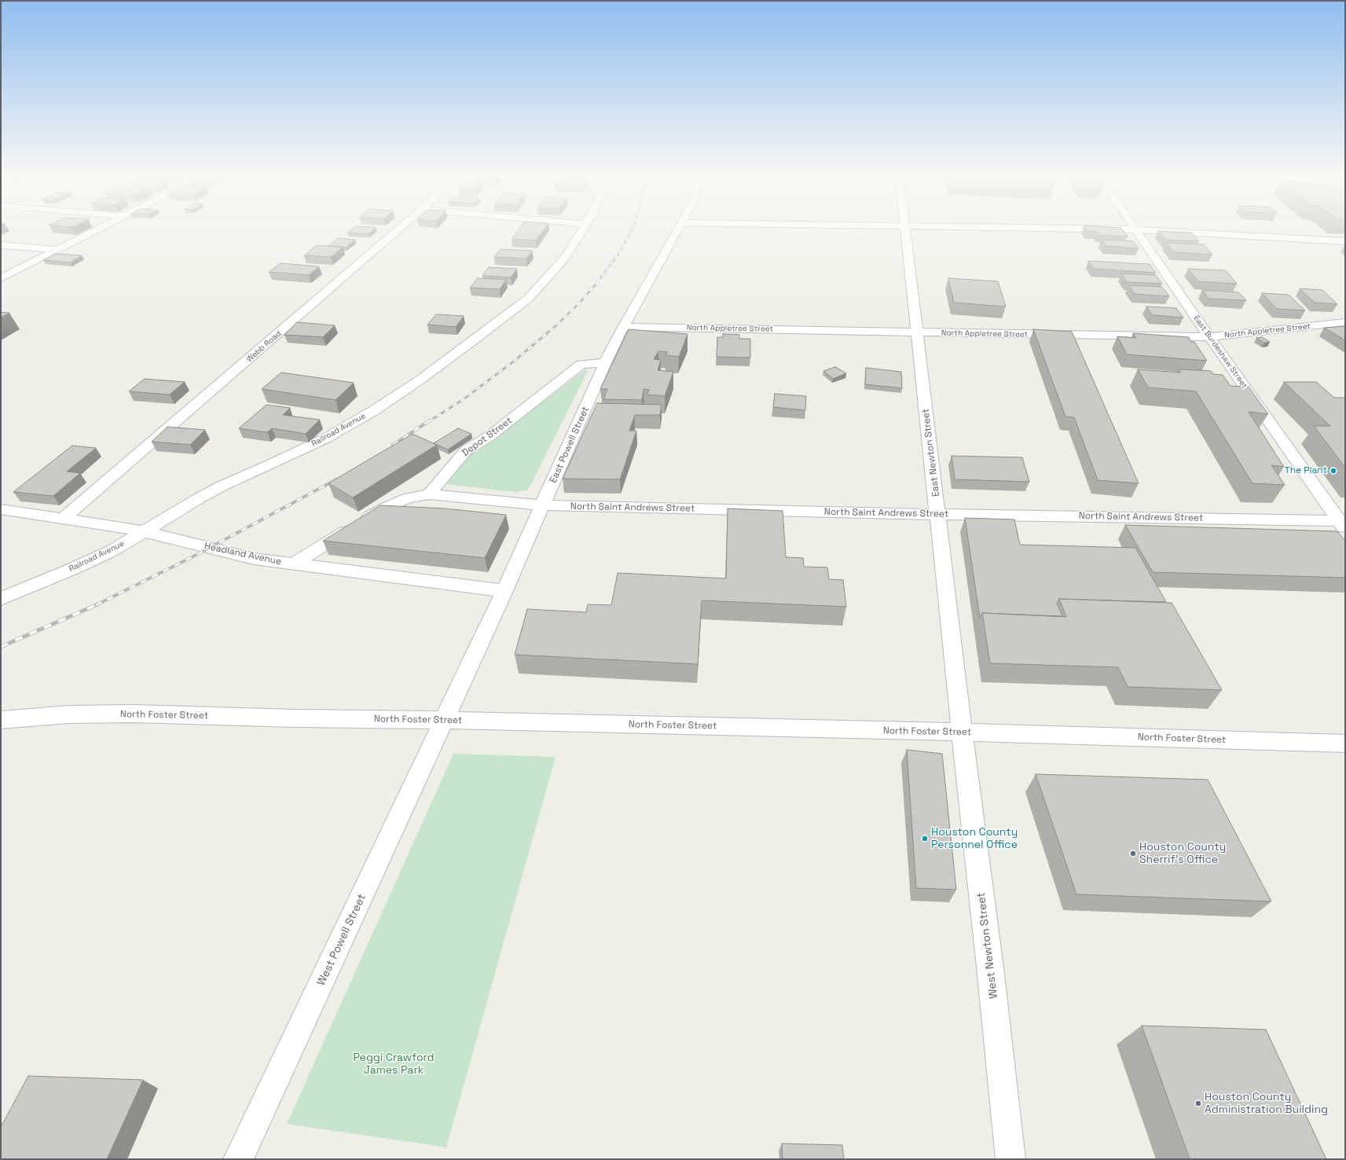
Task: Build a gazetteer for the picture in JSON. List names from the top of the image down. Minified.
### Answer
{"streets":{"street":["North Appletree Street","Webb Road","East Burdeshaw Street","Railroad Avenue","Depot Street","East Powell Street","East Newton Street","North Saint Andrews Street","Headland Avenue","North Foster Street","West Powell Street","West Newton Street"]},"crossings":[["North Appletree Street","East Burdeshaw Street"],["North Appletree Street","East Powell Street"],["North Appletree Street","East Newton Street"],["Webb Road","Headland Avenue"],["East Burdeshaw Street","North Saint Andrews Street"],["Railroad Avenue","Headland Avenue"],["Depot Street","East Powell Street"],["Depot Street","North Saint Andrews Street"],["East Powell Street","North Saint Andrews Street"],["East Powell Street","Headland Avenue"],["East Powell Street","North Foster Street"],["East Powell Street","West Powell Street"],["East Newton Street","North Saint Andrews Street"],["East Newton Street","North Foster Street"],["East Newton Street","West Newton Street"],["North Foster Street","West Powell Street"],["North Foster Street","West Newton Street"]],"parks":["Peggi Crawford James Park"],"places":["The Plant","Houston County Personnel Office","Houston County Sherrif's Office","Houston County Administration Building"]}
